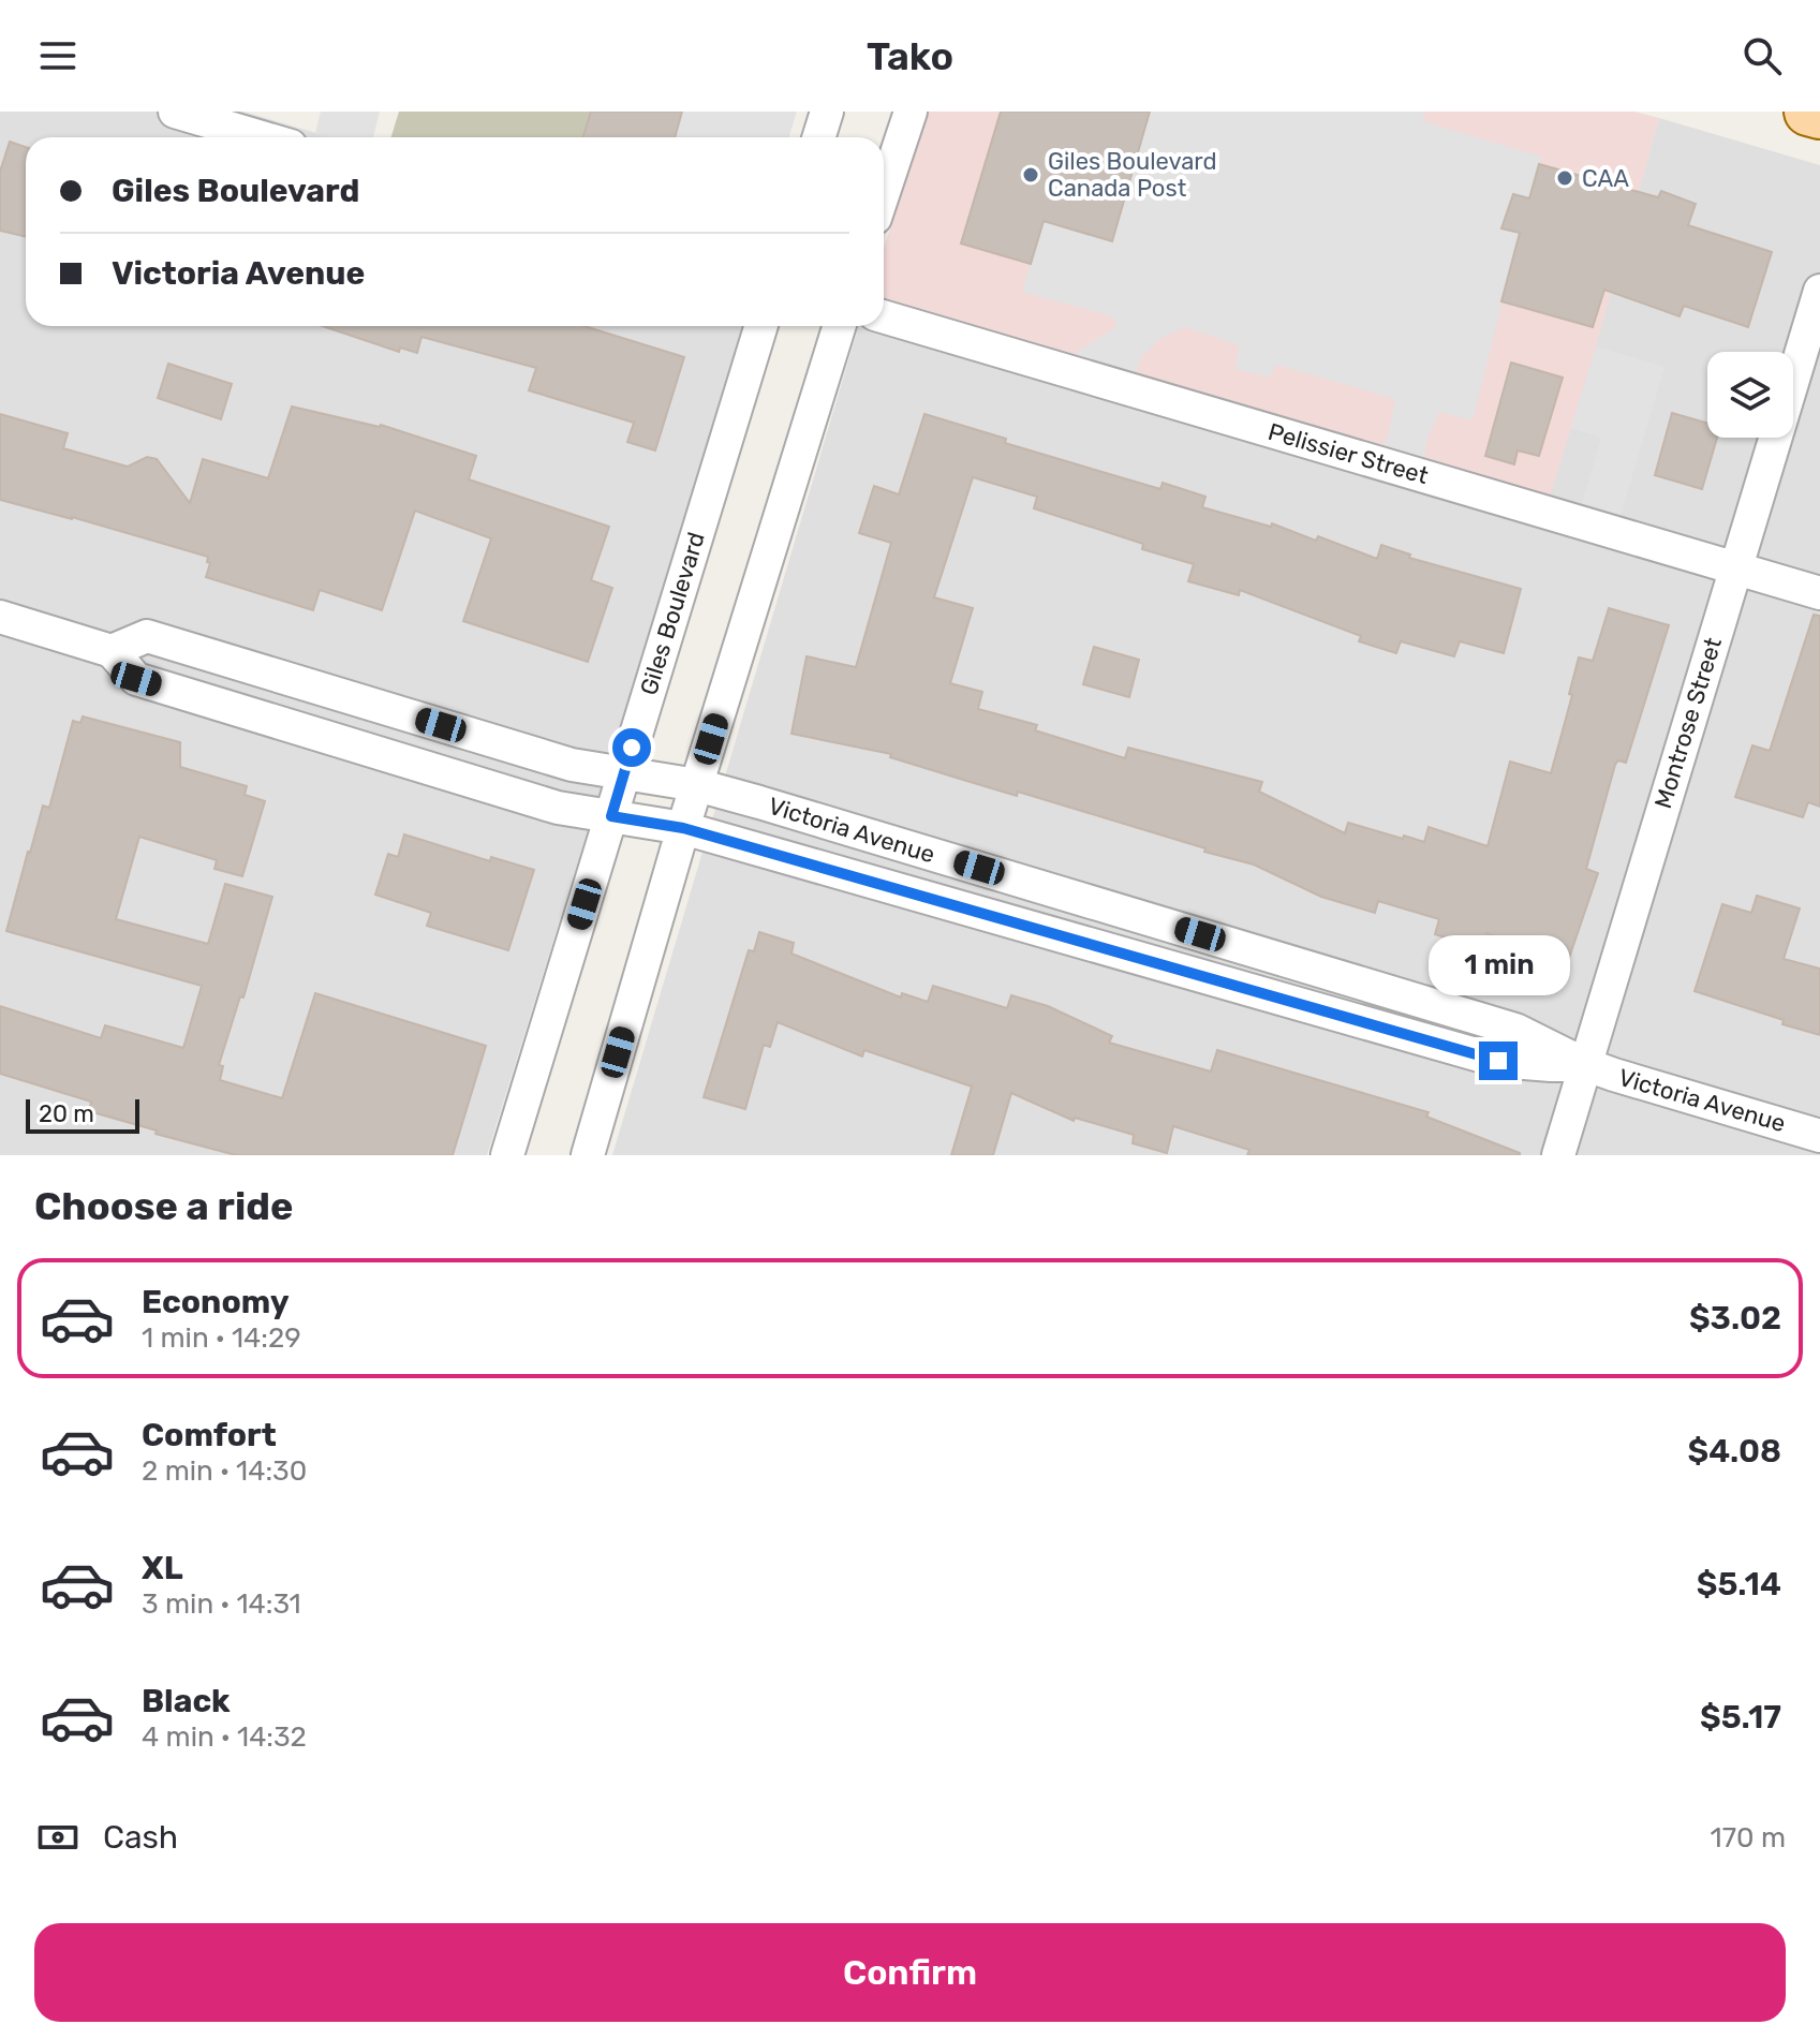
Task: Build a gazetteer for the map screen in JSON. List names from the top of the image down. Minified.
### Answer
{"streets":{"street":["Pelissier Street","Giles Boulevard","Montrose Street","Victoria Avenue"]},"crossings":[["Pelissier Street","Montrose Street"],["Giles Boulevard","Victoria Avenue"],["Montrose Street","Victoria Avenue"]],"places":["Giles Boulevard Canada Post","CAA"],"scale_bar":"20 m","page":{"header":"Tako","banner":["Giles Boulevard","Victoria Avenue"],"bubble":"1 min","scale":"20 m","heading":"Choose a ride","list":[{"name":"Economy","note":"1 min · 14:29","value":"$3.02"},{"name":"Comfort","note":"2 min · 14:30","value":"$4.08"},{"name":"XL","note":"3 min · 14:31","value":"$5.14"},{"name":"Black","note":"4 min · 14:32","value":"$5.17"}],"pay":["Cash","170 m"],"buttons":"Confirm"}}
